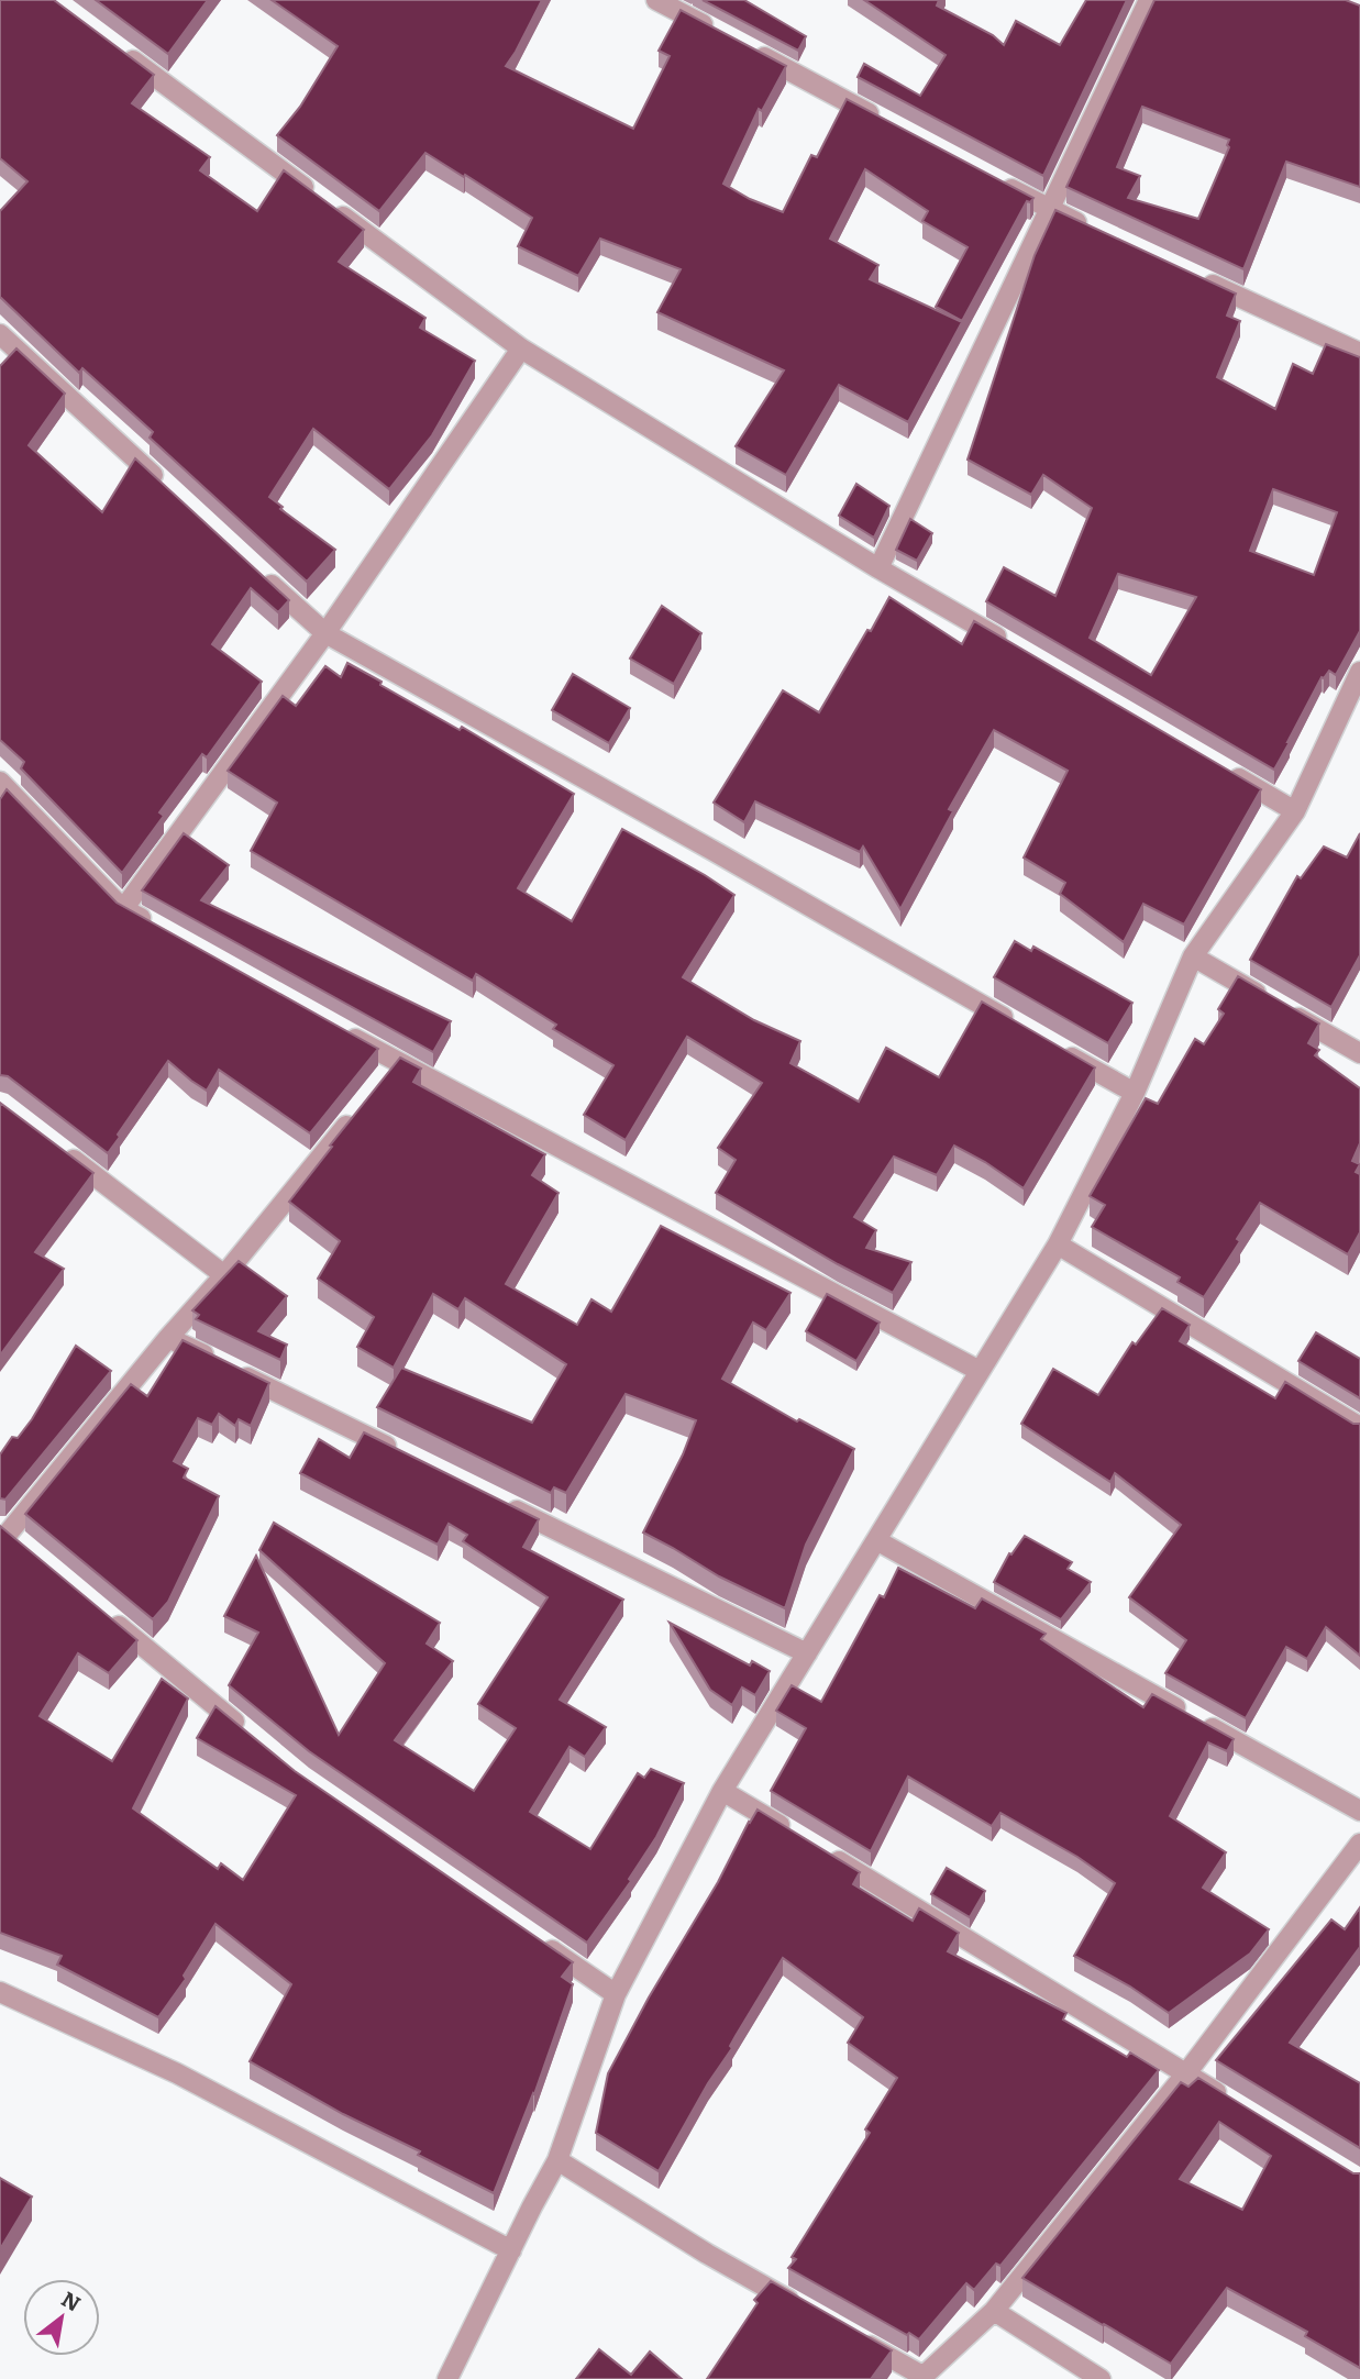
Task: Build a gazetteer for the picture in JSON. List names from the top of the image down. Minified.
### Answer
{"north":"top right"}
